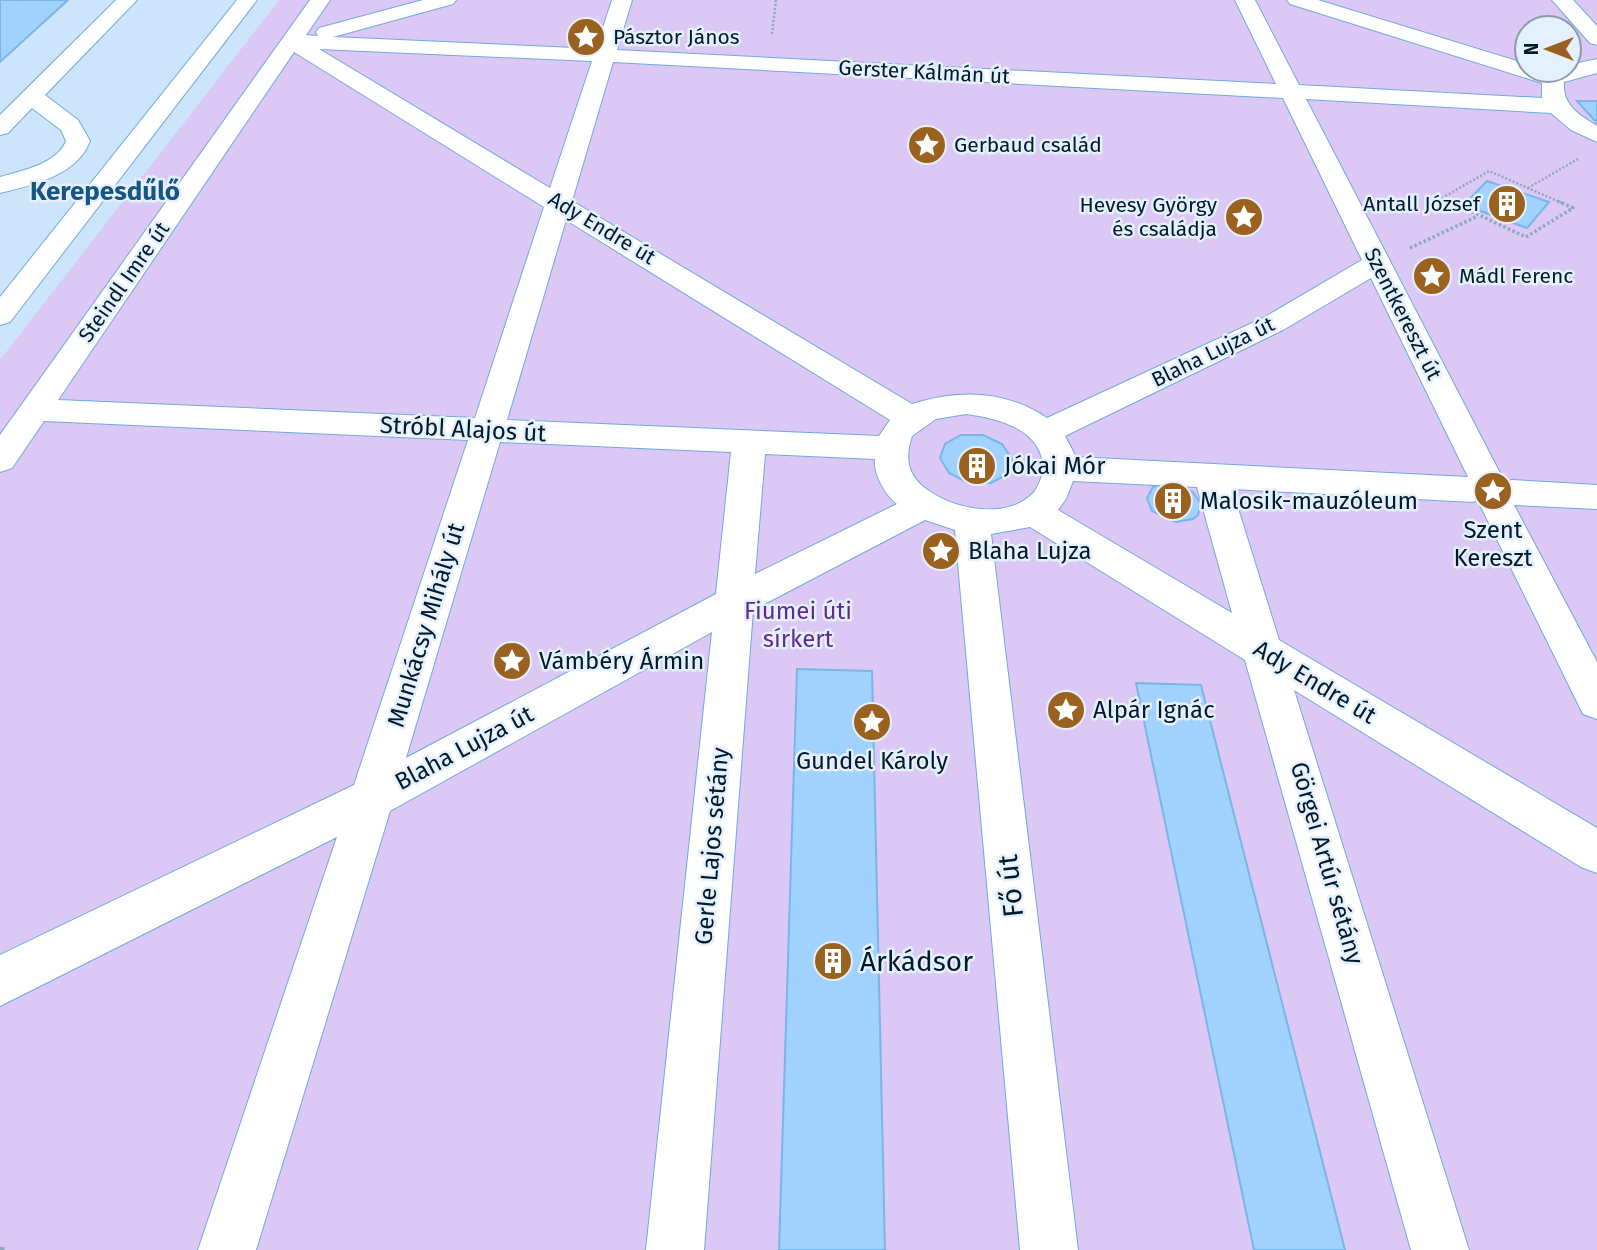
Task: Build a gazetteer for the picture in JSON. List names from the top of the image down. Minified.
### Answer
{"streets":{"lane":["Gerster Kálmán út","Ady Endre út","Steindl Imre út","Szentkereszt út","Blaha Lujza út","Stróbl Alajos út","Munkácsy Mihály út","Gerle Lajos sétány","Görgei Artúr sétány","Fő út"]},"crossings":[["Gerster Kálmán út","Ady Endre út"],["Gerster Kálmán út","Steindl Imre út"],["Gerster Kálmán út","Szentkereszt út"],["Gerster Kálmán út","Munkácsy Mihály út"],["Ady Endre út","Steindl Imre út"],["Ady Endre út","Blaha Lujza út"],["Ady Endre út","Stróbl Alajos út"],["Ady Endre út","Munkácsy Mihály út"],["Ady Endre út","Görgei Artúr sétány"],["Ady Endre út","Fő út"],["Steindl Imre út","Stróbl Alajos út"],["Szentkereszt út","Blaha Lujza út"],["Blaha Lujza út","Stróbl Alajos út"],["Blaha Lujza út","Munkácsy Mihály út"],["Blaha Lujza út","Gerle Lajos sétány"],["Blaha Lujza út","Fő út"],["Stróbl Alajos út","Munkácsy Mihály út"],["Stróbl Alajos út","Gerle Lajos sétány"],["Stróbl Alajos út","Fő út"]],"districts":["Kerepesdűlő"],"parks":["Fiumei úti sírkert"],"places":{"place":["Pásztor János","Gerbaud család","Hevesy György és családja","Mádl Ferenc","Szent Kereszt","Blaha Lujza","Vámbéry Ármin","Alpár Ignác","Gundel Károly"],"building":["Antall József","Jókai Mór","Malosik-mauzóleum","Árkádsor"]},"north":"left"}
